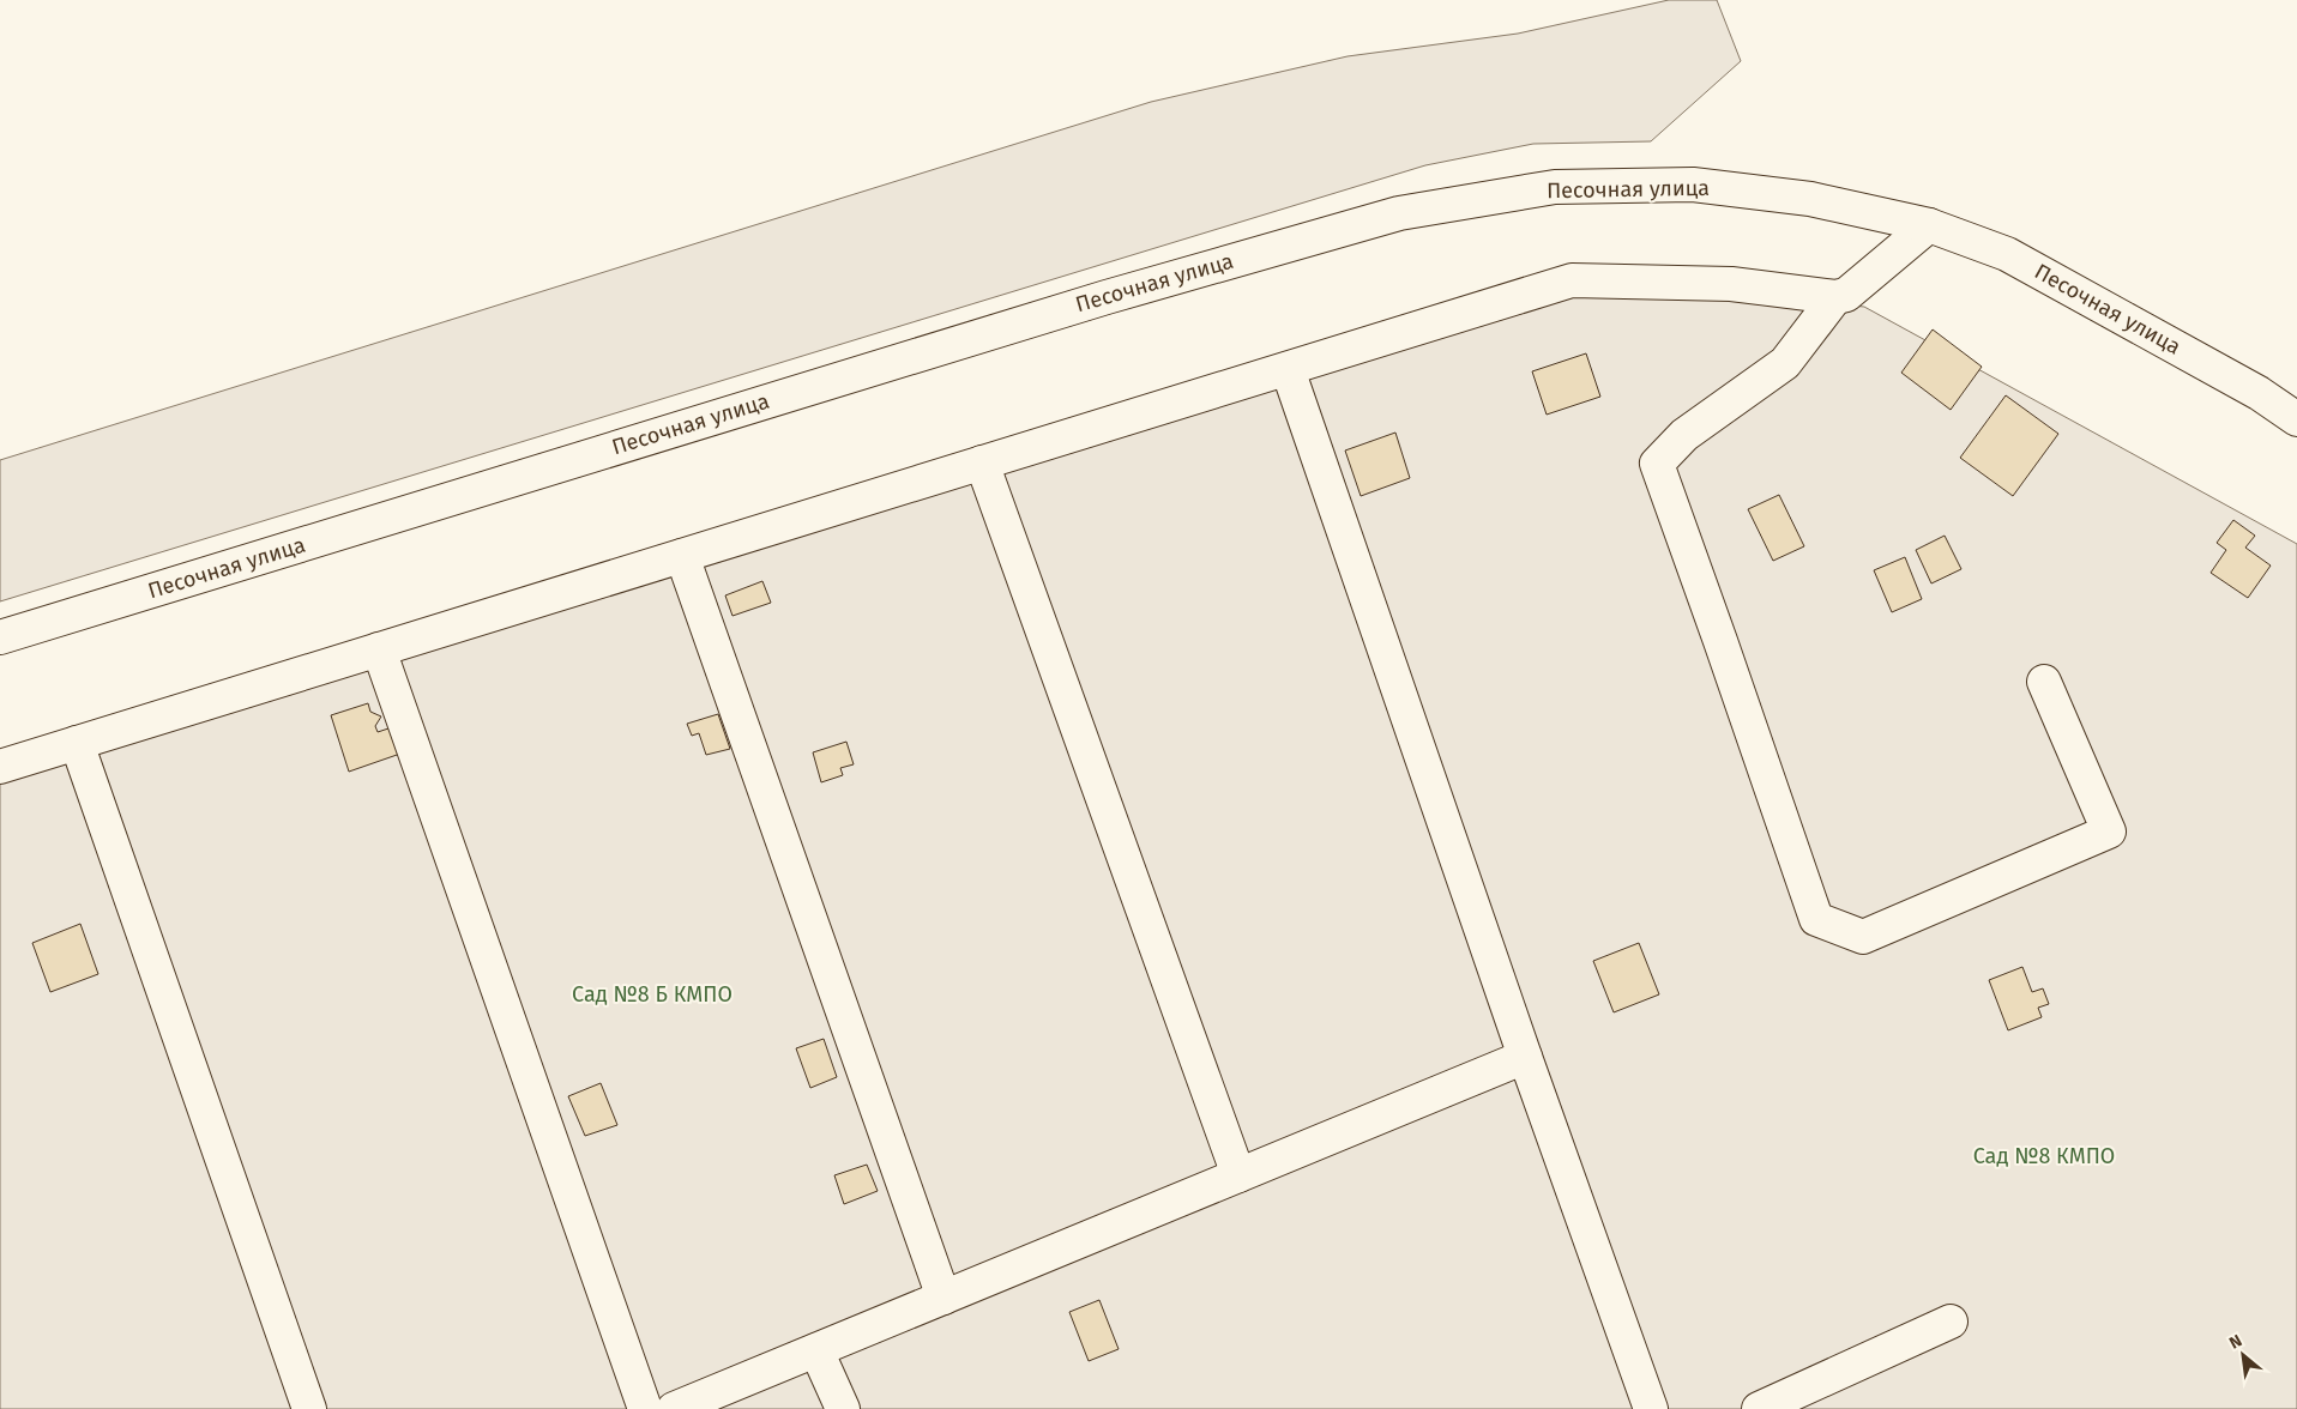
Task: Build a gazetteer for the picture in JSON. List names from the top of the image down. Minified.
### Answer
{"streets":{"main road":["Песочная улица"]},"parks":["Сад №8 Б КМПО","Сад №8 КМПО"],"north":"top left"}
